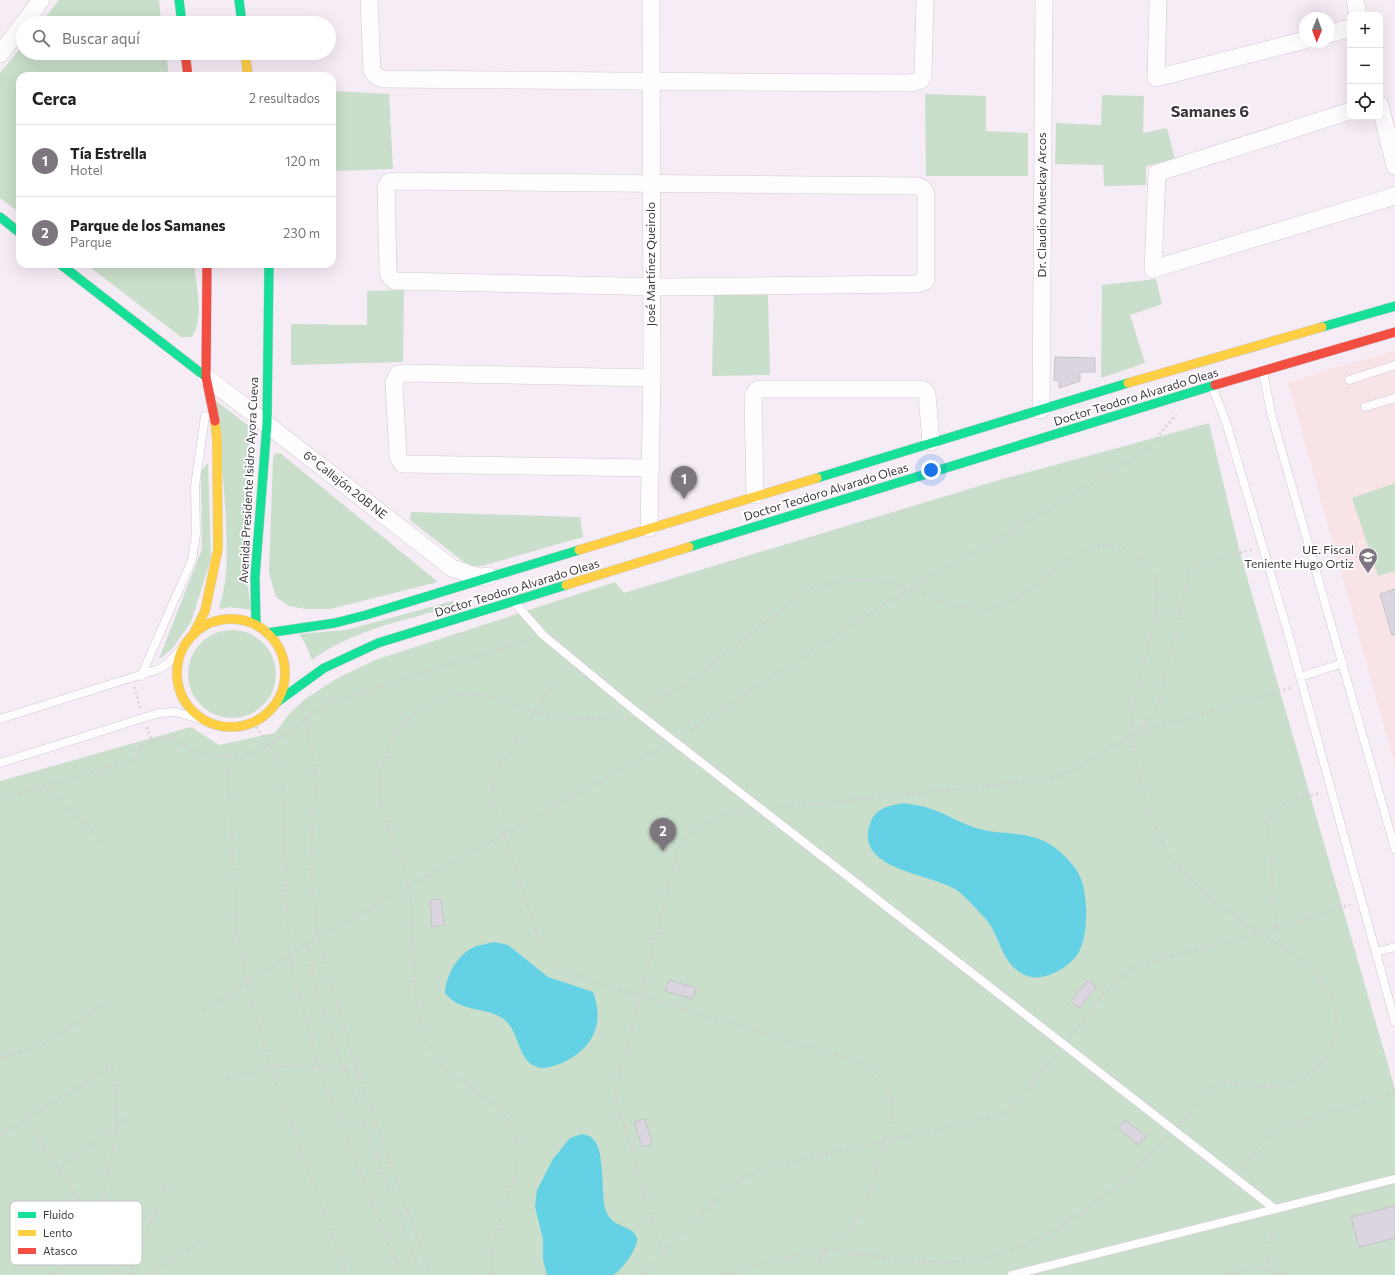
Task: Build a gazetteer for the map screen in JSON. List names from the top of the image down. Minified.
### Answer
{"streets":{"main road":["Doctor Teodoro Alvarado Oleas","Avenida Presidente Isidro Ayora Cueva"],"street":["Dr. Claudio Mueckay Arcos","José Martínez Queirolo","6° Callejón 20B NE"]},"crossings":[["Dr. Claudio Mueckay Arcos","Doctor Teodoro Alvarado Oleas"],["José Martínez Queirolo","Doctor Teodoro Alvarado Oleas"],["Doctor Teodoro Alvarado Oleas","Avenida Presidente Isidro Ayora Cueva"],["Doctor Teodoro Alvarado Oleas","6° Callejón 20B NE"],["Avenida Presidente Isidro Ayora Cueva","6° Callejón 20B NE"]],"districts":["Samanes 6"],"places":{"school or university":["UE. Fiscal Teniente Hugo Ortiz"]},"legend":["Fluido","Lento","Atasco"],"north":"bottom","page":{"map_buttons":["+","−"],"search":"Buscar aquí","heading":["Cerca","2 resultados"],"list":[{"mark":"1","name":"Tía Estrella","note":"Hotel","value":"120 m"},{"mark":"2","name":"Parque de los Samanes","note":"Parque","value":"230 m"}],"pins":["1","2"]}}
